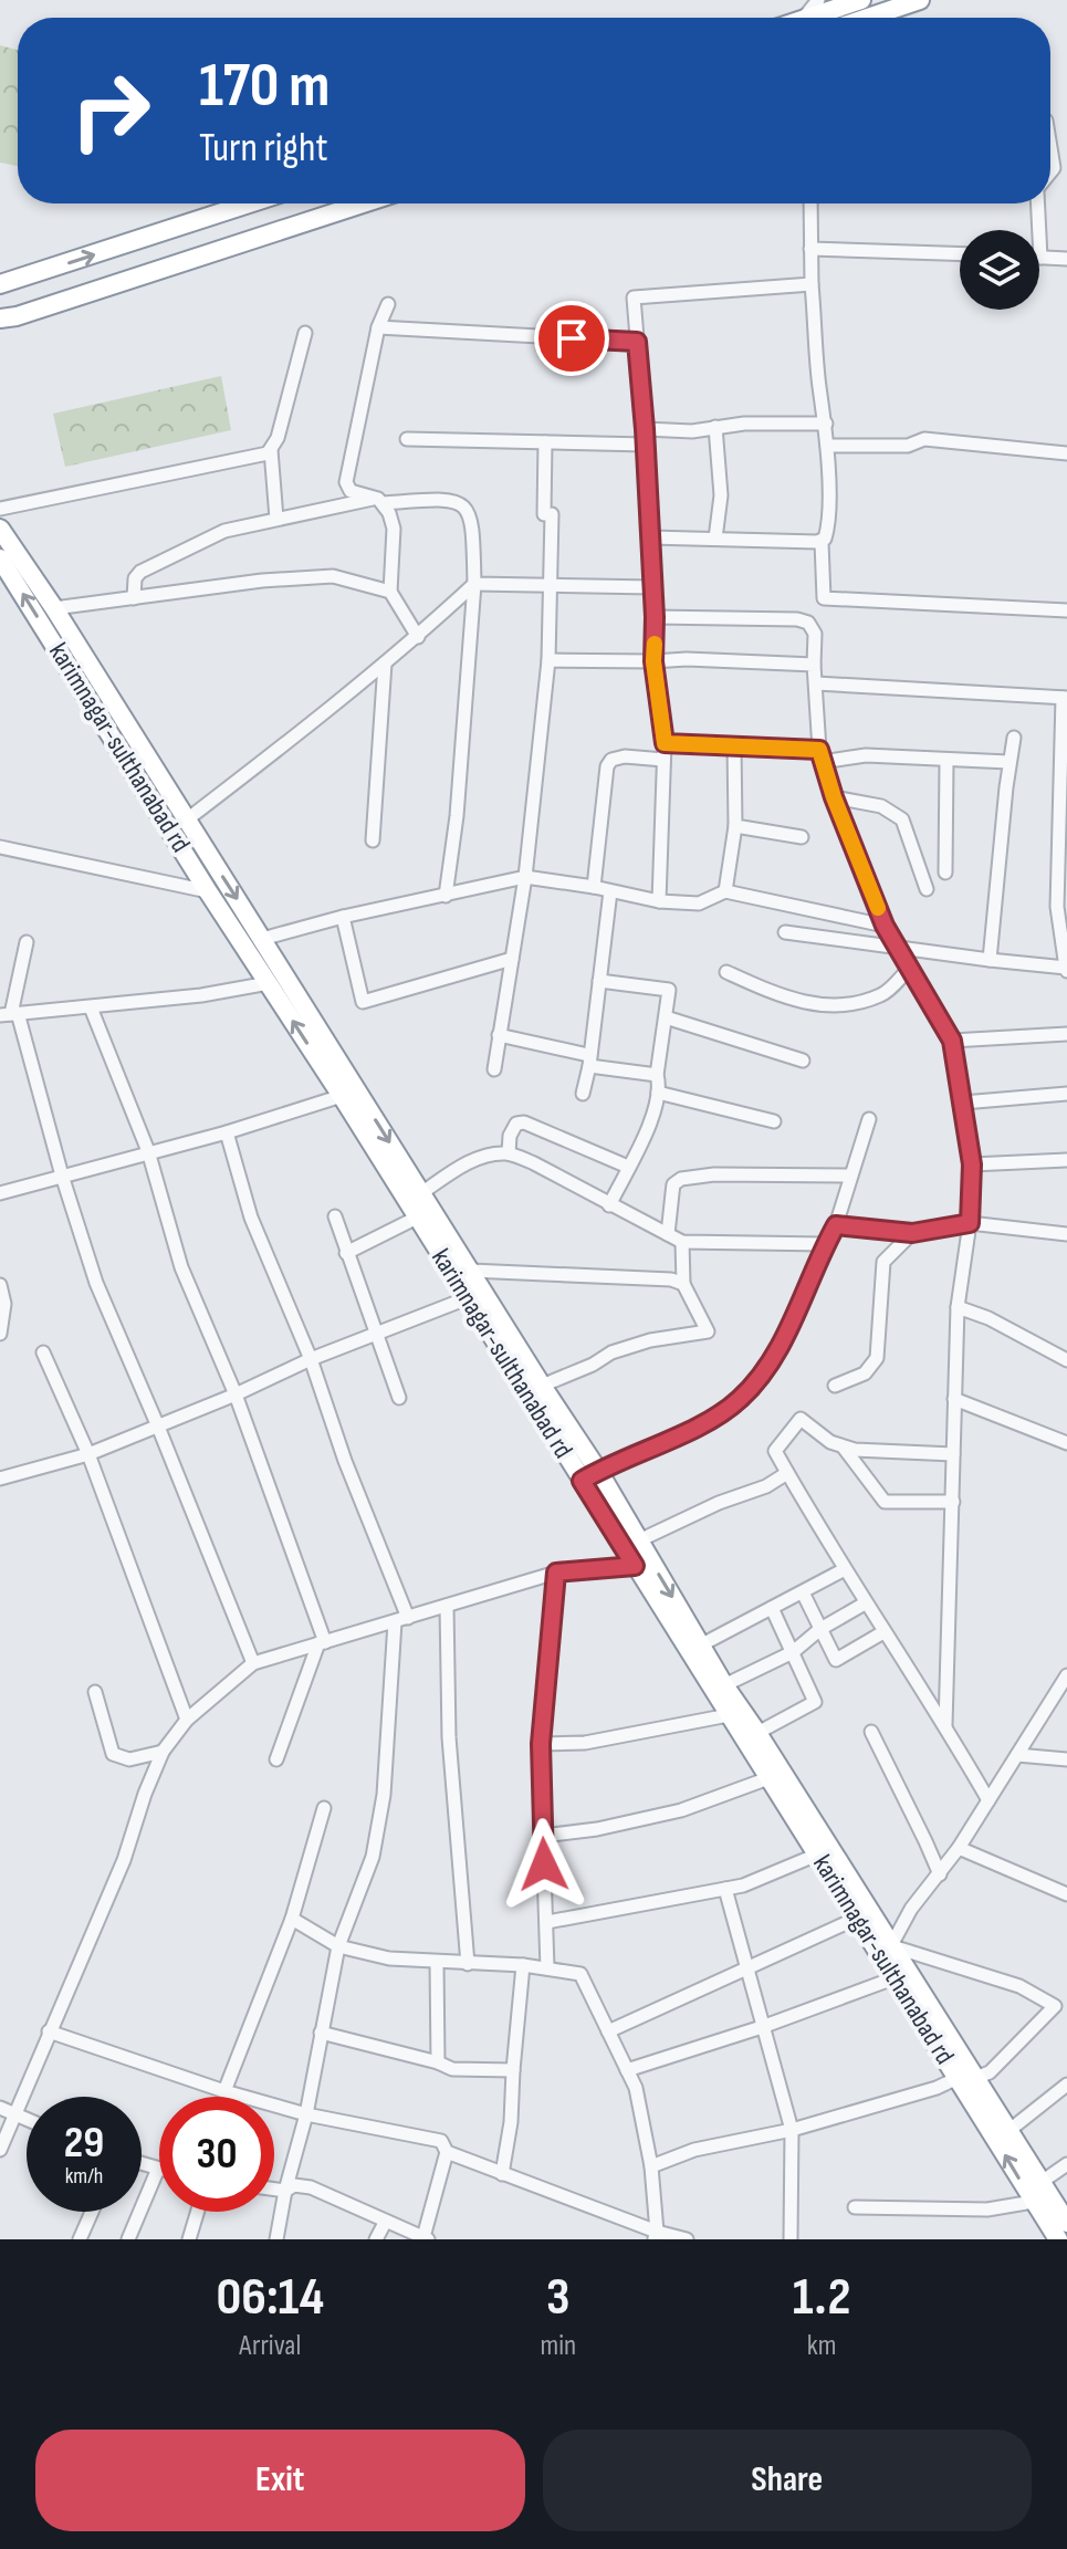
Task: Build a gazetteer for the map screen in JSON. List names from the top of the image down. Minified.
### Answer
{"streets":{"highway":["karimnagar-sulthanabad rd"]},"page":{"turn":["170 m","Turn right"],"speed":"29 km/h","limit":"30","eta":["06:14","Arrival","3","min","1.2","km"],"buttons":["Exit","Share"]}}
